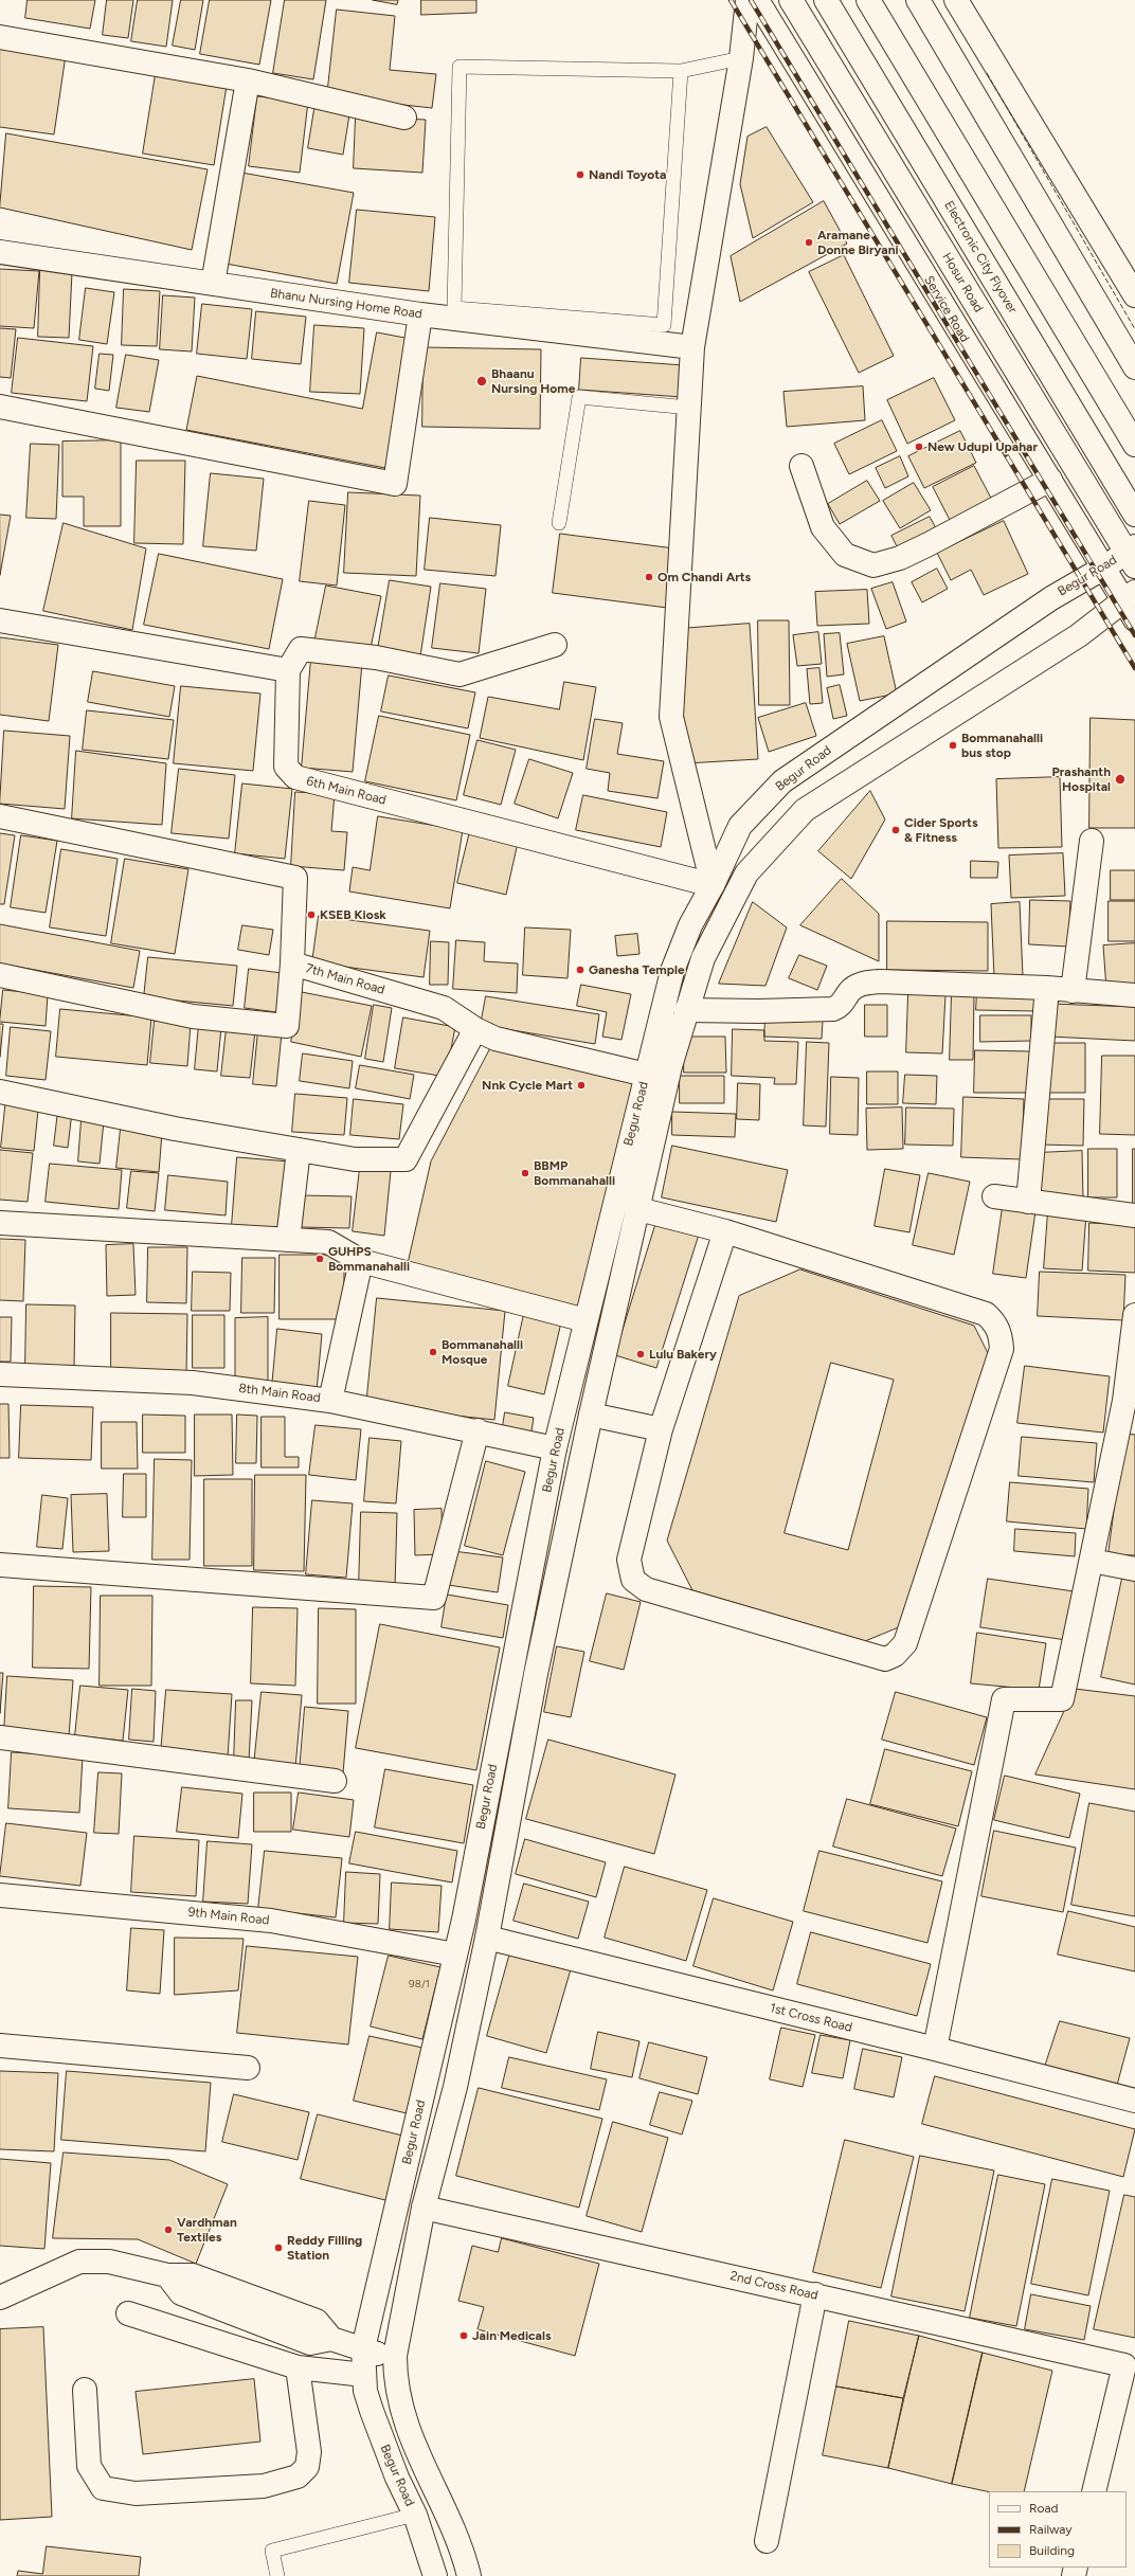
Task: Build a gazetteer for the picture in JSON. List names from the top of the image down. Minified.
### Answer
{"streets":{"main road":["Electronic City Flyover","Hosur Road","Bhanu Nursing Home Road","Service Road","Begur Road","6th Main Road","7th Main Road","8th Main Road","9th Main Road","1st Cross Road","2nd Cross Road"]},"crossings":[["Hosur Road","Begur Road"],["Service Road","Begur Road"],["Begur Road","6th Main Road"],["Begur Road","7th Main Road"],["Begur Road","8th Main Road"],["Begur Road","9th Main Road"],["Begur Road","1st Cross Road"],["Begur Road","2nd Cross Road"]],"places":["Nandi Toyota","Aramane Donne Biryani","Bhaanu Nursing Home","New Udupi Upahar","Om Chandi Arts","Bommanahalli bus stop","Prashanth Hospital","Cider Sports & Fitness","KSEB Kiosk","Ganesha Temple","Nnk Cycle Mart","BBMP Bommanahalli","GUHPS Bommanahalli","Bommanahalli Mosque","Lulu Bakery","Vardhman Textiles","Reddy Filling Station","Jain Medicals"],"house_numbers":["98/1"],"legend":["Road","Railway","Building"]}
